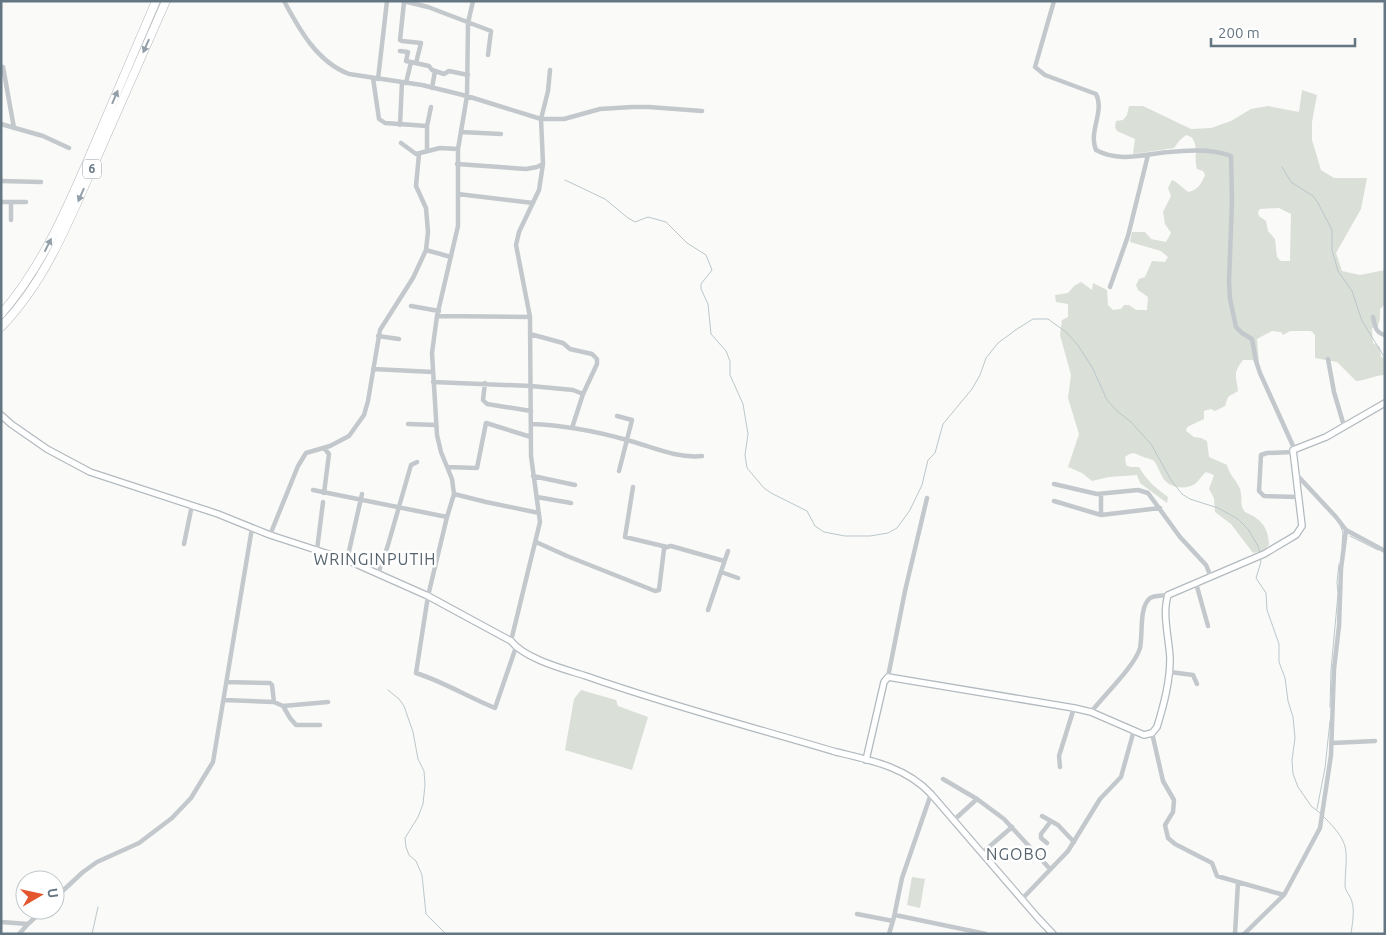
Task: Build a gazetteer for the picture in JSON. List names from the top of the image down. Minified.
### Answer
{"streets":{"highway":["6"]},"districts":["WRINGINPUTIH","NGOBO"],"scale_bar":"200 m","north":"right"}
